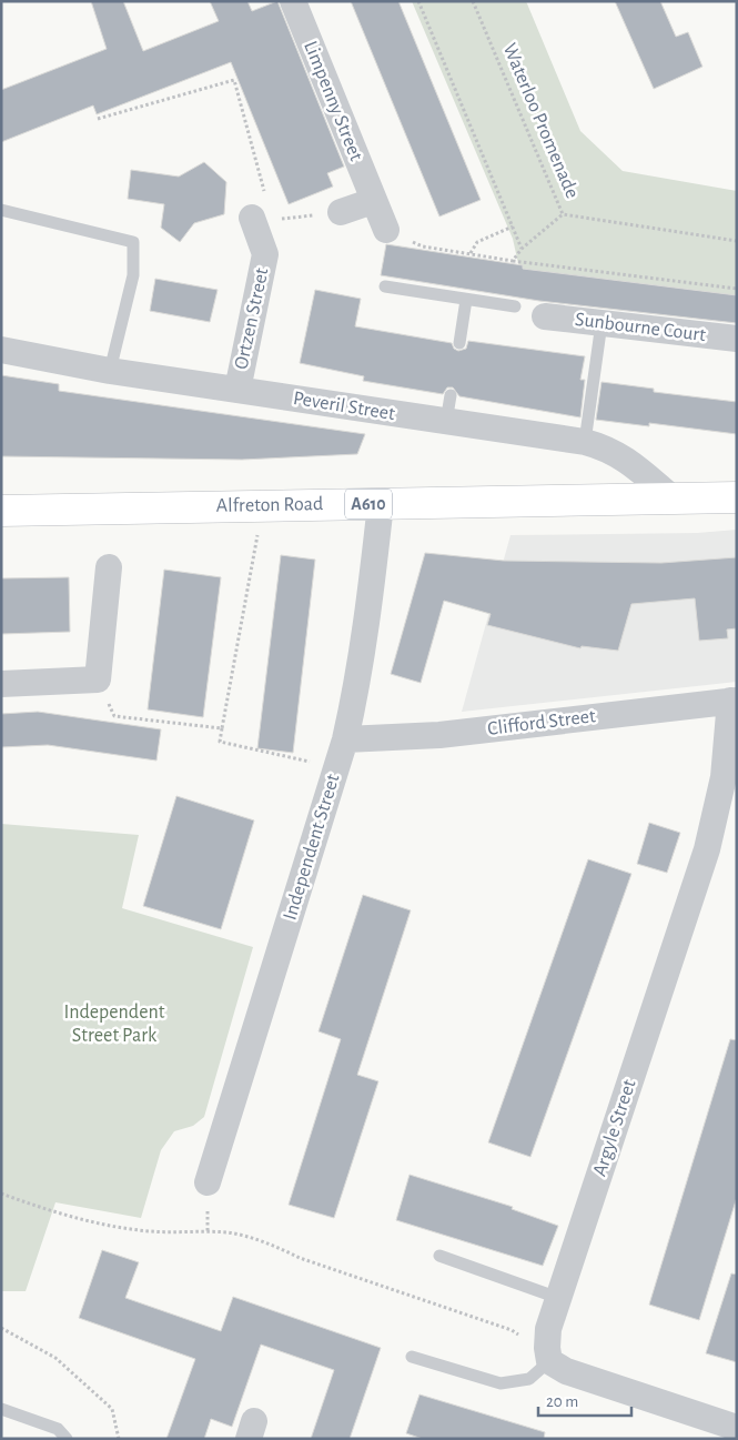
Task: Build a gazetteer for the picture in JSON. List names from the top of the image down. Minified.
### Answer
{"streets":{"main road":["A610","Alfreton Road"],"street":["Limpenny Street","Ortzen Street","Sunbourne Court","Peveril Street","Clifford Street","Independent Street","Argyle Street"],"path":["Waterloo Promenade"]},"crossings":[["Ortzen Street","Peveril Street"],["Peveril Street","Alfreton Road"],["Alfreton Road","Independent Street"],["Clifford Street","Independent Street"],["Clifford Street","Argyle Street"]],"parks":["Independent Street Park"],"scale_bar":"20 m"}
